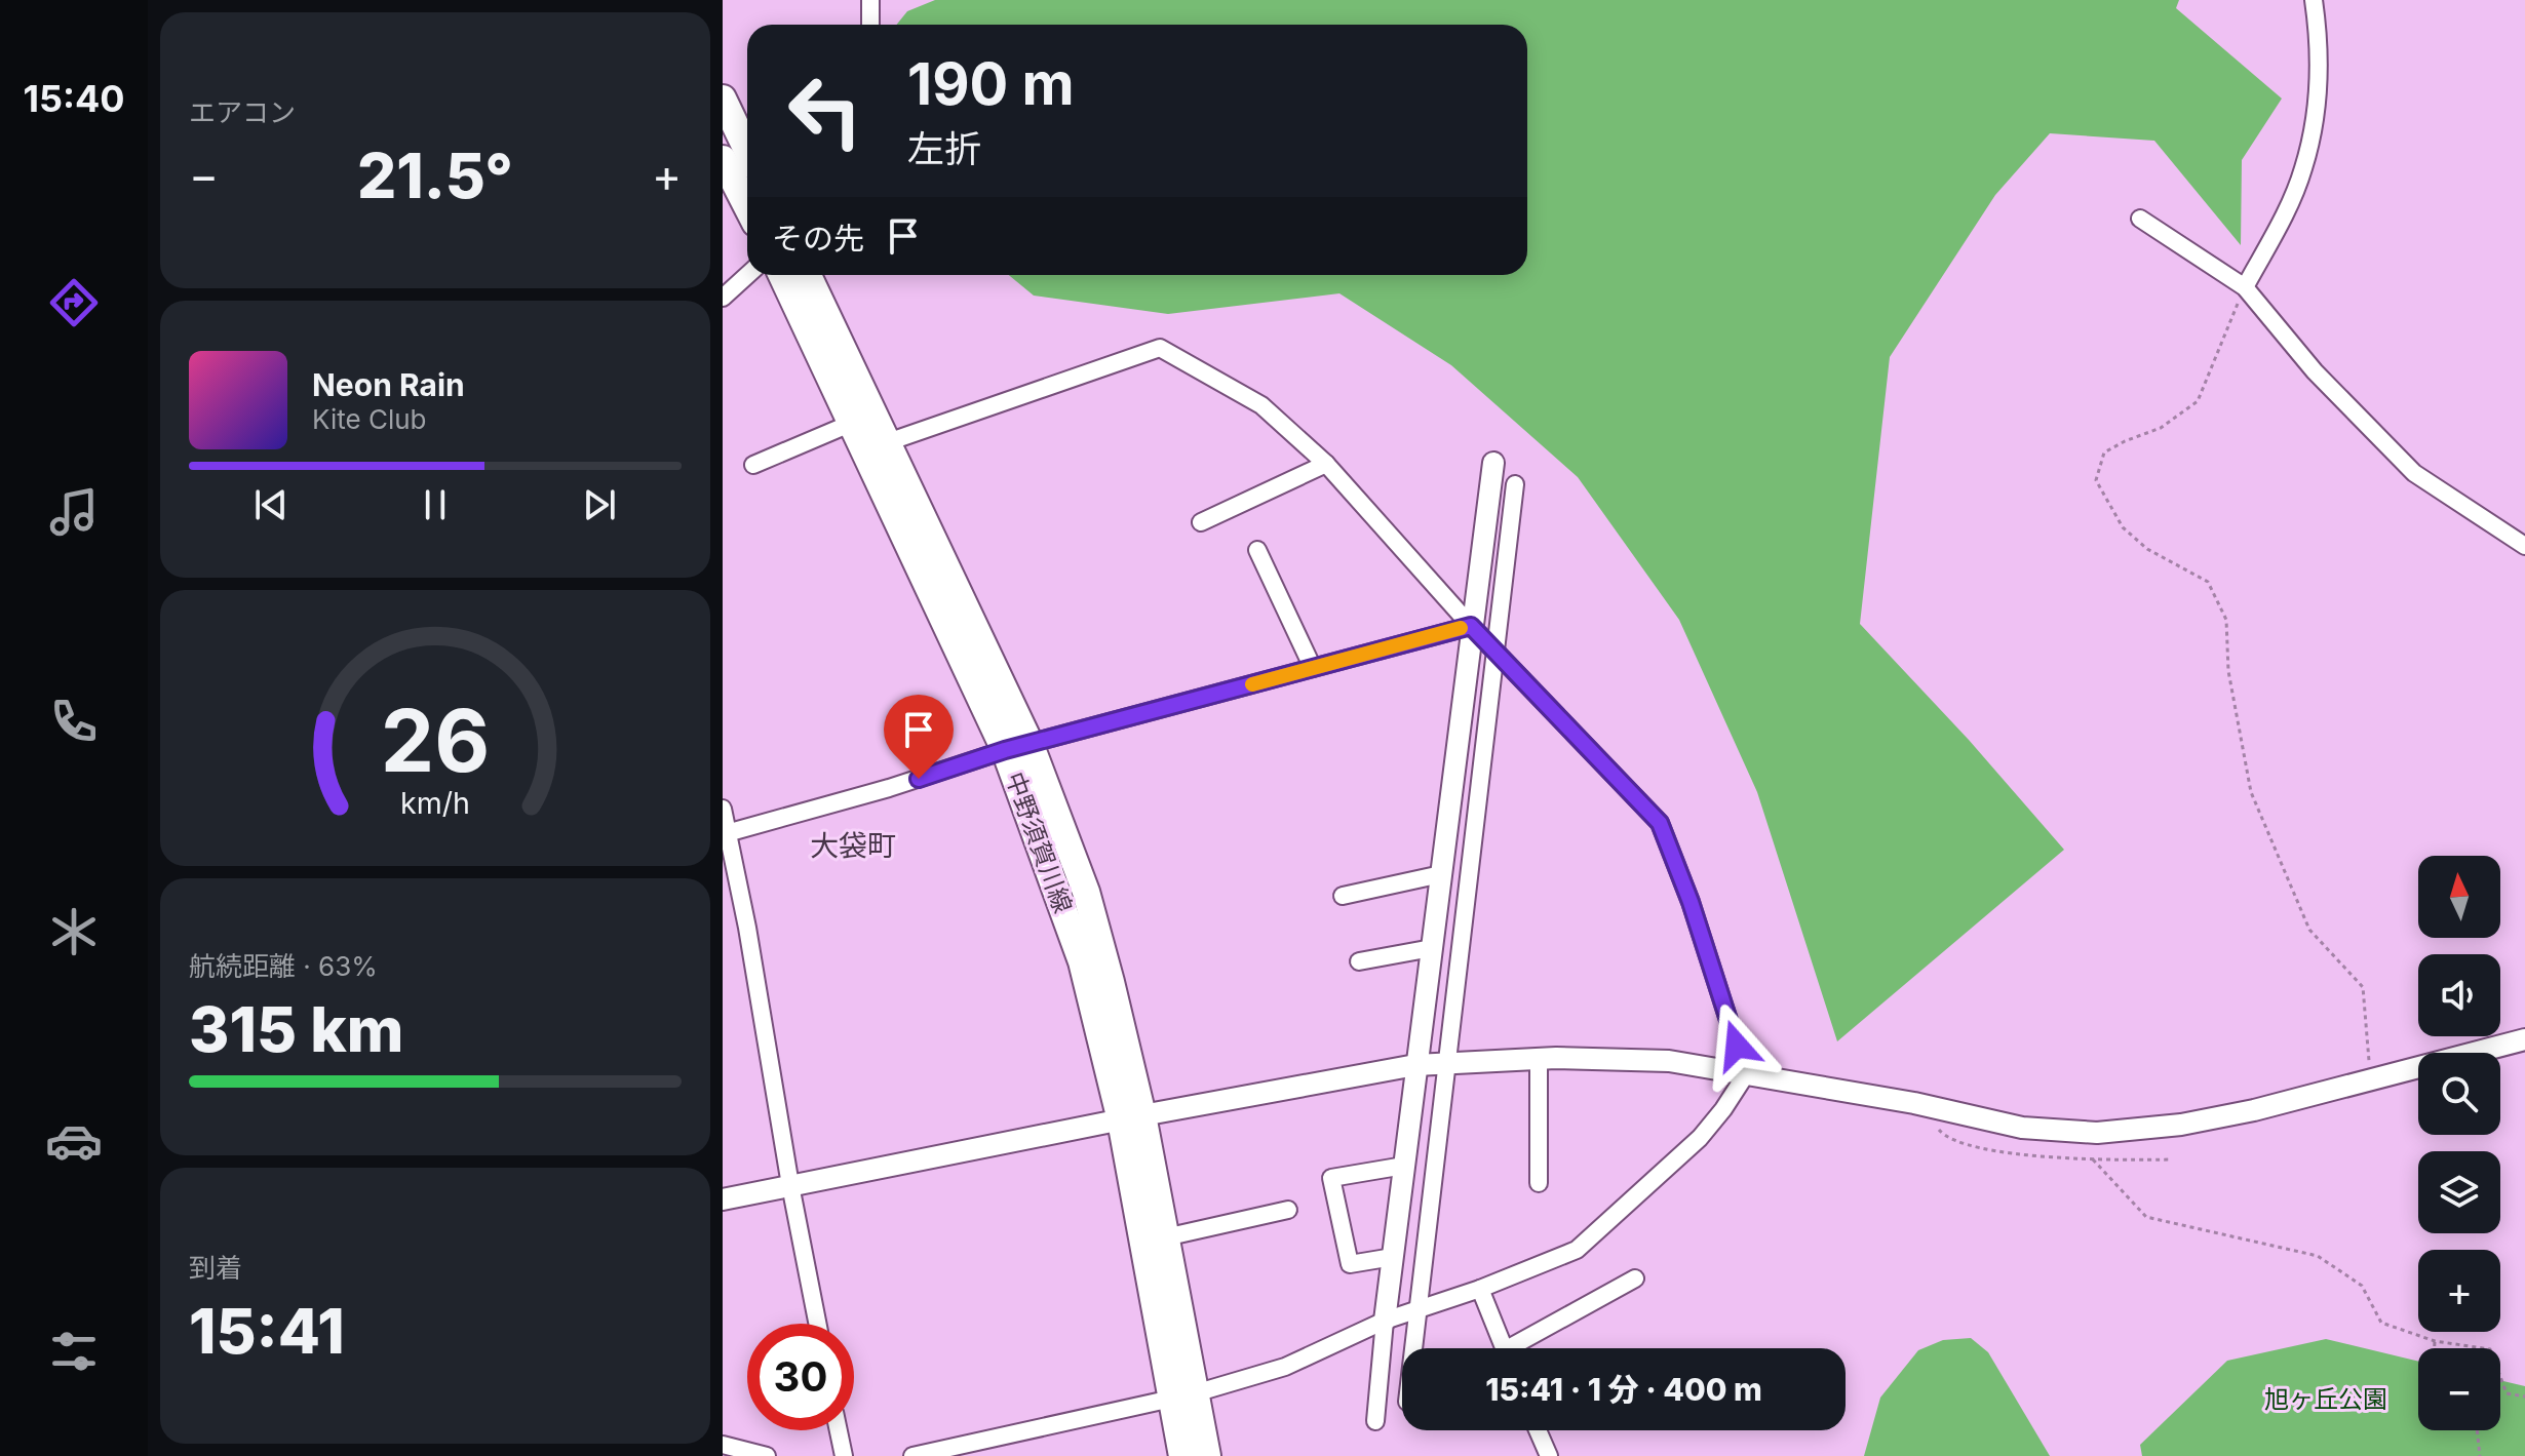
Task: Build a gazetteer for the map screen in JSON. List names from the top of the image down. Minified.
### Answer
{"streets":{"main road":["中野須賀川線"]},"districts":["大袋町"],"parks":["旭ヶ丘公園"],"north":"top","page":{"tabs":"15:40","tile":["エアコン",["航続距離 · 63%","315 km"],["到着","15:41"]],"turn":["190 m","左折"],"heat":["−","21.5°","+"],"then":"その先","song":["Neon Rain","Kite Club"],"map_buttons":["+","−"],"limit":"30","trip":"15:41 · 1 分 · 400 m","gauge":["26","km/h"]}}
